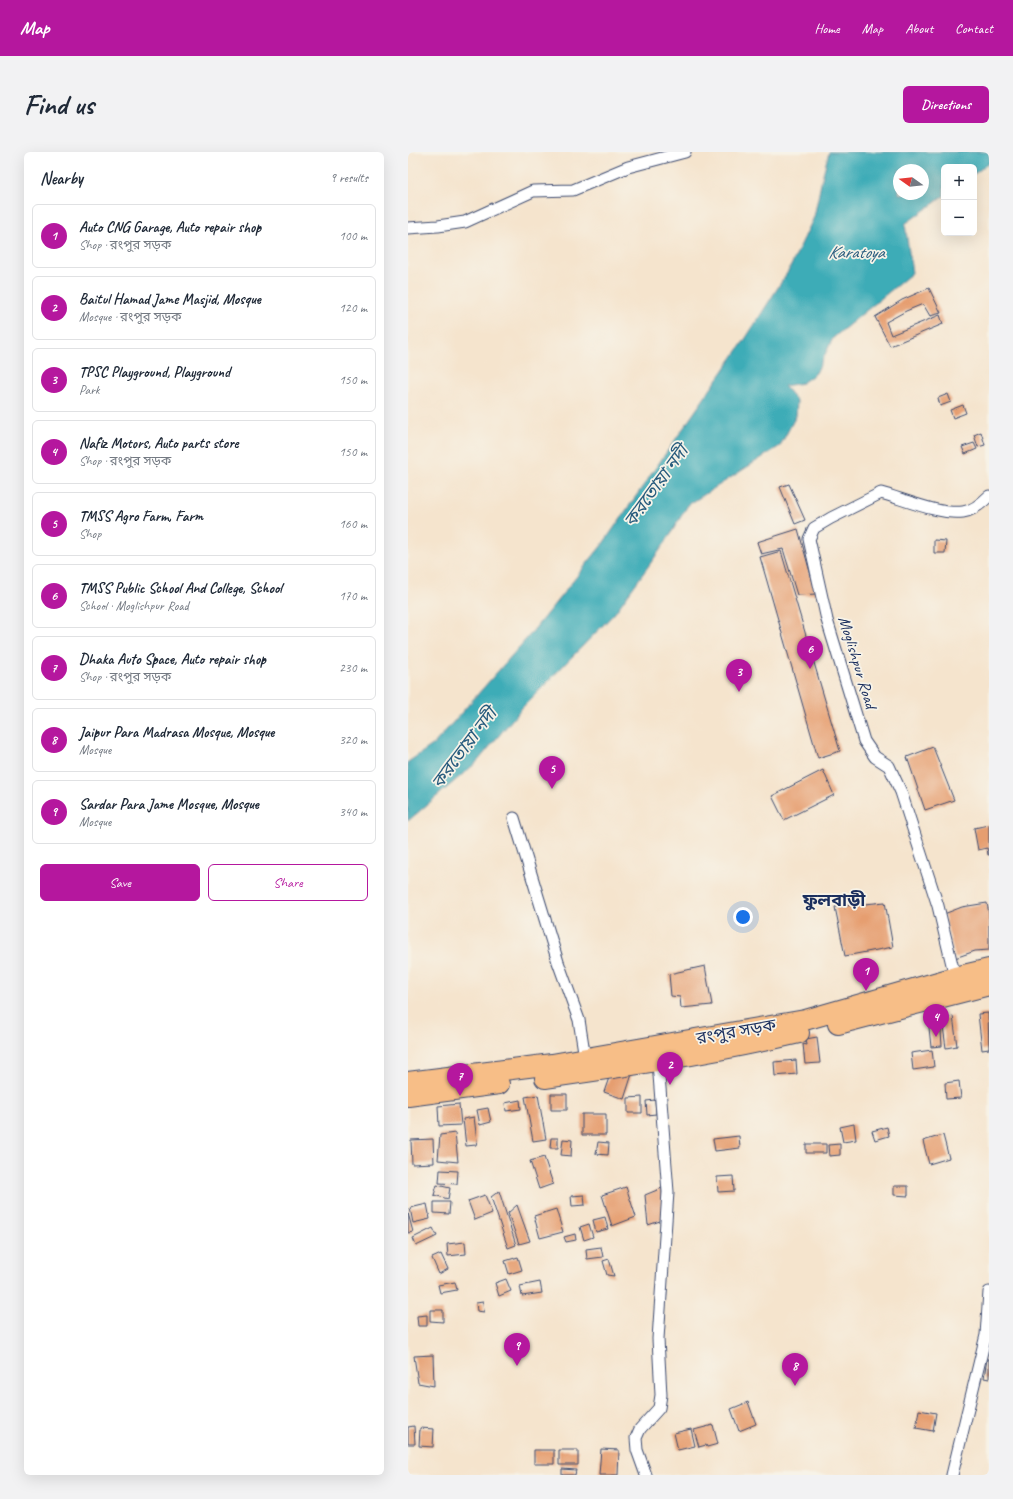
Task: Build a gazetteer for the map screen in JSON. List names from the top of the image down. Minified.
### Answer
{"streets":{"highway":["রংপুর সড়ক"],"street":["Moglishpur Road"]},"crossings":[["Moglishpur Road","রংপুর সড়ক"]],"districts":["ফুলবাড়ী"],"water":["Karatoya","করতোয়া নদী"],"north":"left","page":{"header":"Map","nav":["Home","Map","About","Contact"],"buttons":["Directions",["Save","Share"]],"title":"Find us","heading":["Nearby","9 results"],"map_buttons":["+","−"],"list":[{"mark":"1","name":"Auto CNG Garage, Auto repair shop","note":"Shop · রংপুর সড়ক","value":"100 m"},{"mark":"2","name":"Baitul Hamad Jame Masjid, Mosque","note":"Mosque · রংপুর সড়ক","value":"120 m"},{"mark":"3","name":"TPSC Playground, Playground","note":"Park","value":"150 m"},{"mark":"4","name":"Nafiz Motors, Auto parts store","note":"Shop · রংপুর সড়ক","value":"150 m"},{"mark":"5","name":"TMSS Agro Farm, Farm","note":"Shop","value":"160 m"},{"mark":"6","name":"TMSS Public School And College, School","note":"School · Moglishpur Road","value":"170 m"},{"mark":"7","name":"Dhaka Auto Space, Auto repair shop","note":"Shop · রংপুর সড়ক","value":"230 m"},{"mark":"8","name":"Jaipur Para Madrasa Mosque, Mosque","note":"Mosque","value":"320 m"},{"mark":"9","name":"Sardar Para Jame Mosque, Mosque","note":"Mosque","value":"340 m"}],"pins":["6","3","5","1","4","2","7","9","8"]}}
